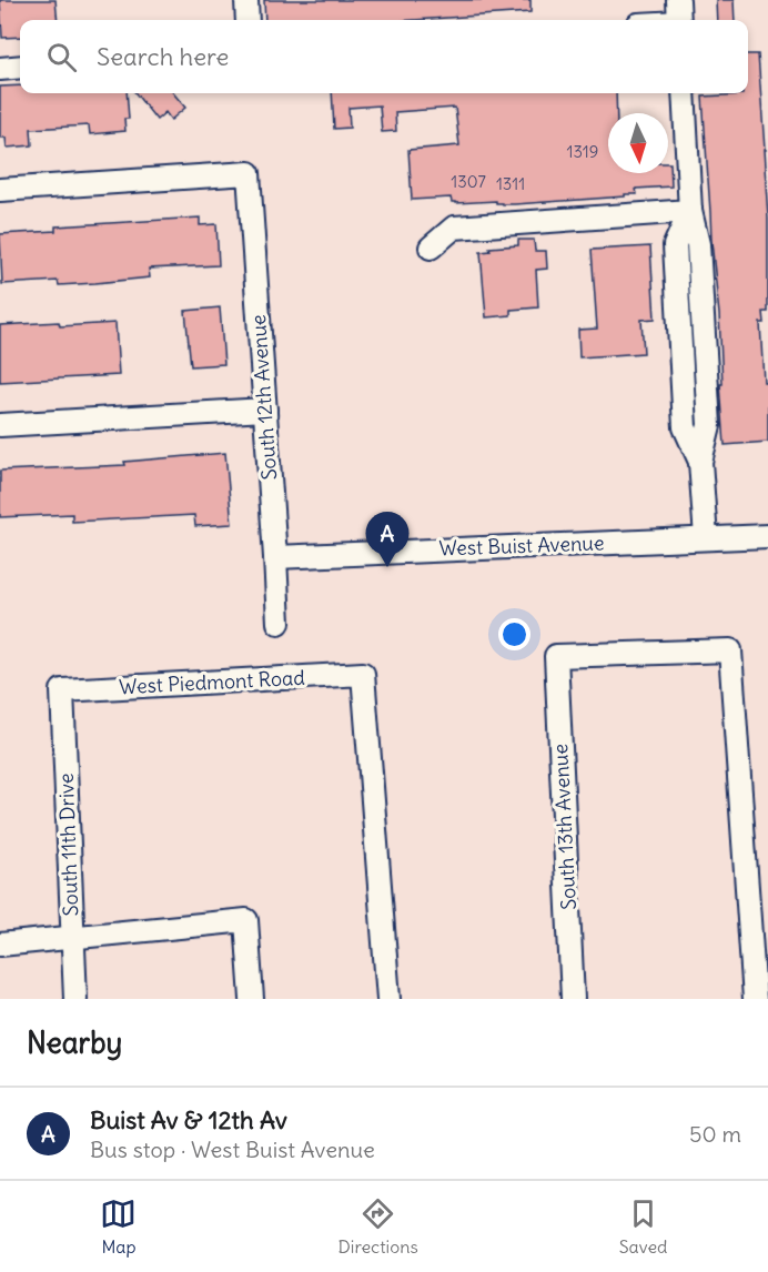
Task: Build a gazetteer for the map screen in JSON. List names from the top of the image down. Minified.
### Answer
{"streets":{"street":["South 12th Avenue","West Buist Avenue","West Piedmont Road","South 13th Avenue","South 11th Drive"]},"crossings":[["South 12th Avenue","West Buist Avenue"],["West Piedmont Road","South 11th Drive"]],"house_numbers":["1319","1307","1311"],"north":"bottom","page":{"search":"Search here","pins":"A","heading":"Nearby","list":[{"mark":"A","name":"Buist Av & 12th Av","note":"Bus stop · West Buist Avenue","value":"50 m"}],"nav":["Map","Directions","Saved"]}}
